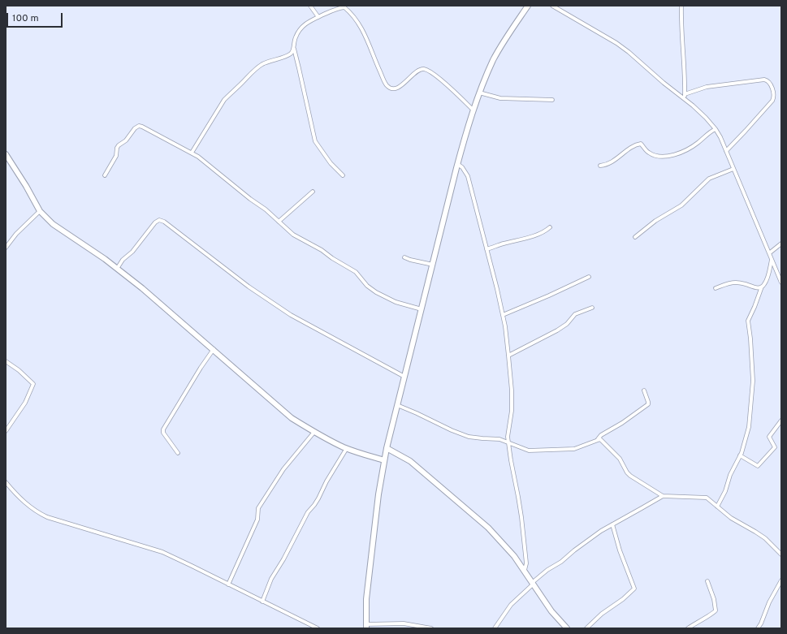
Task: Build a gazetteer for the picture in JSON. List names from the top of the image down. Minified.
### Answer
{"scale_bar":"100 m"}
